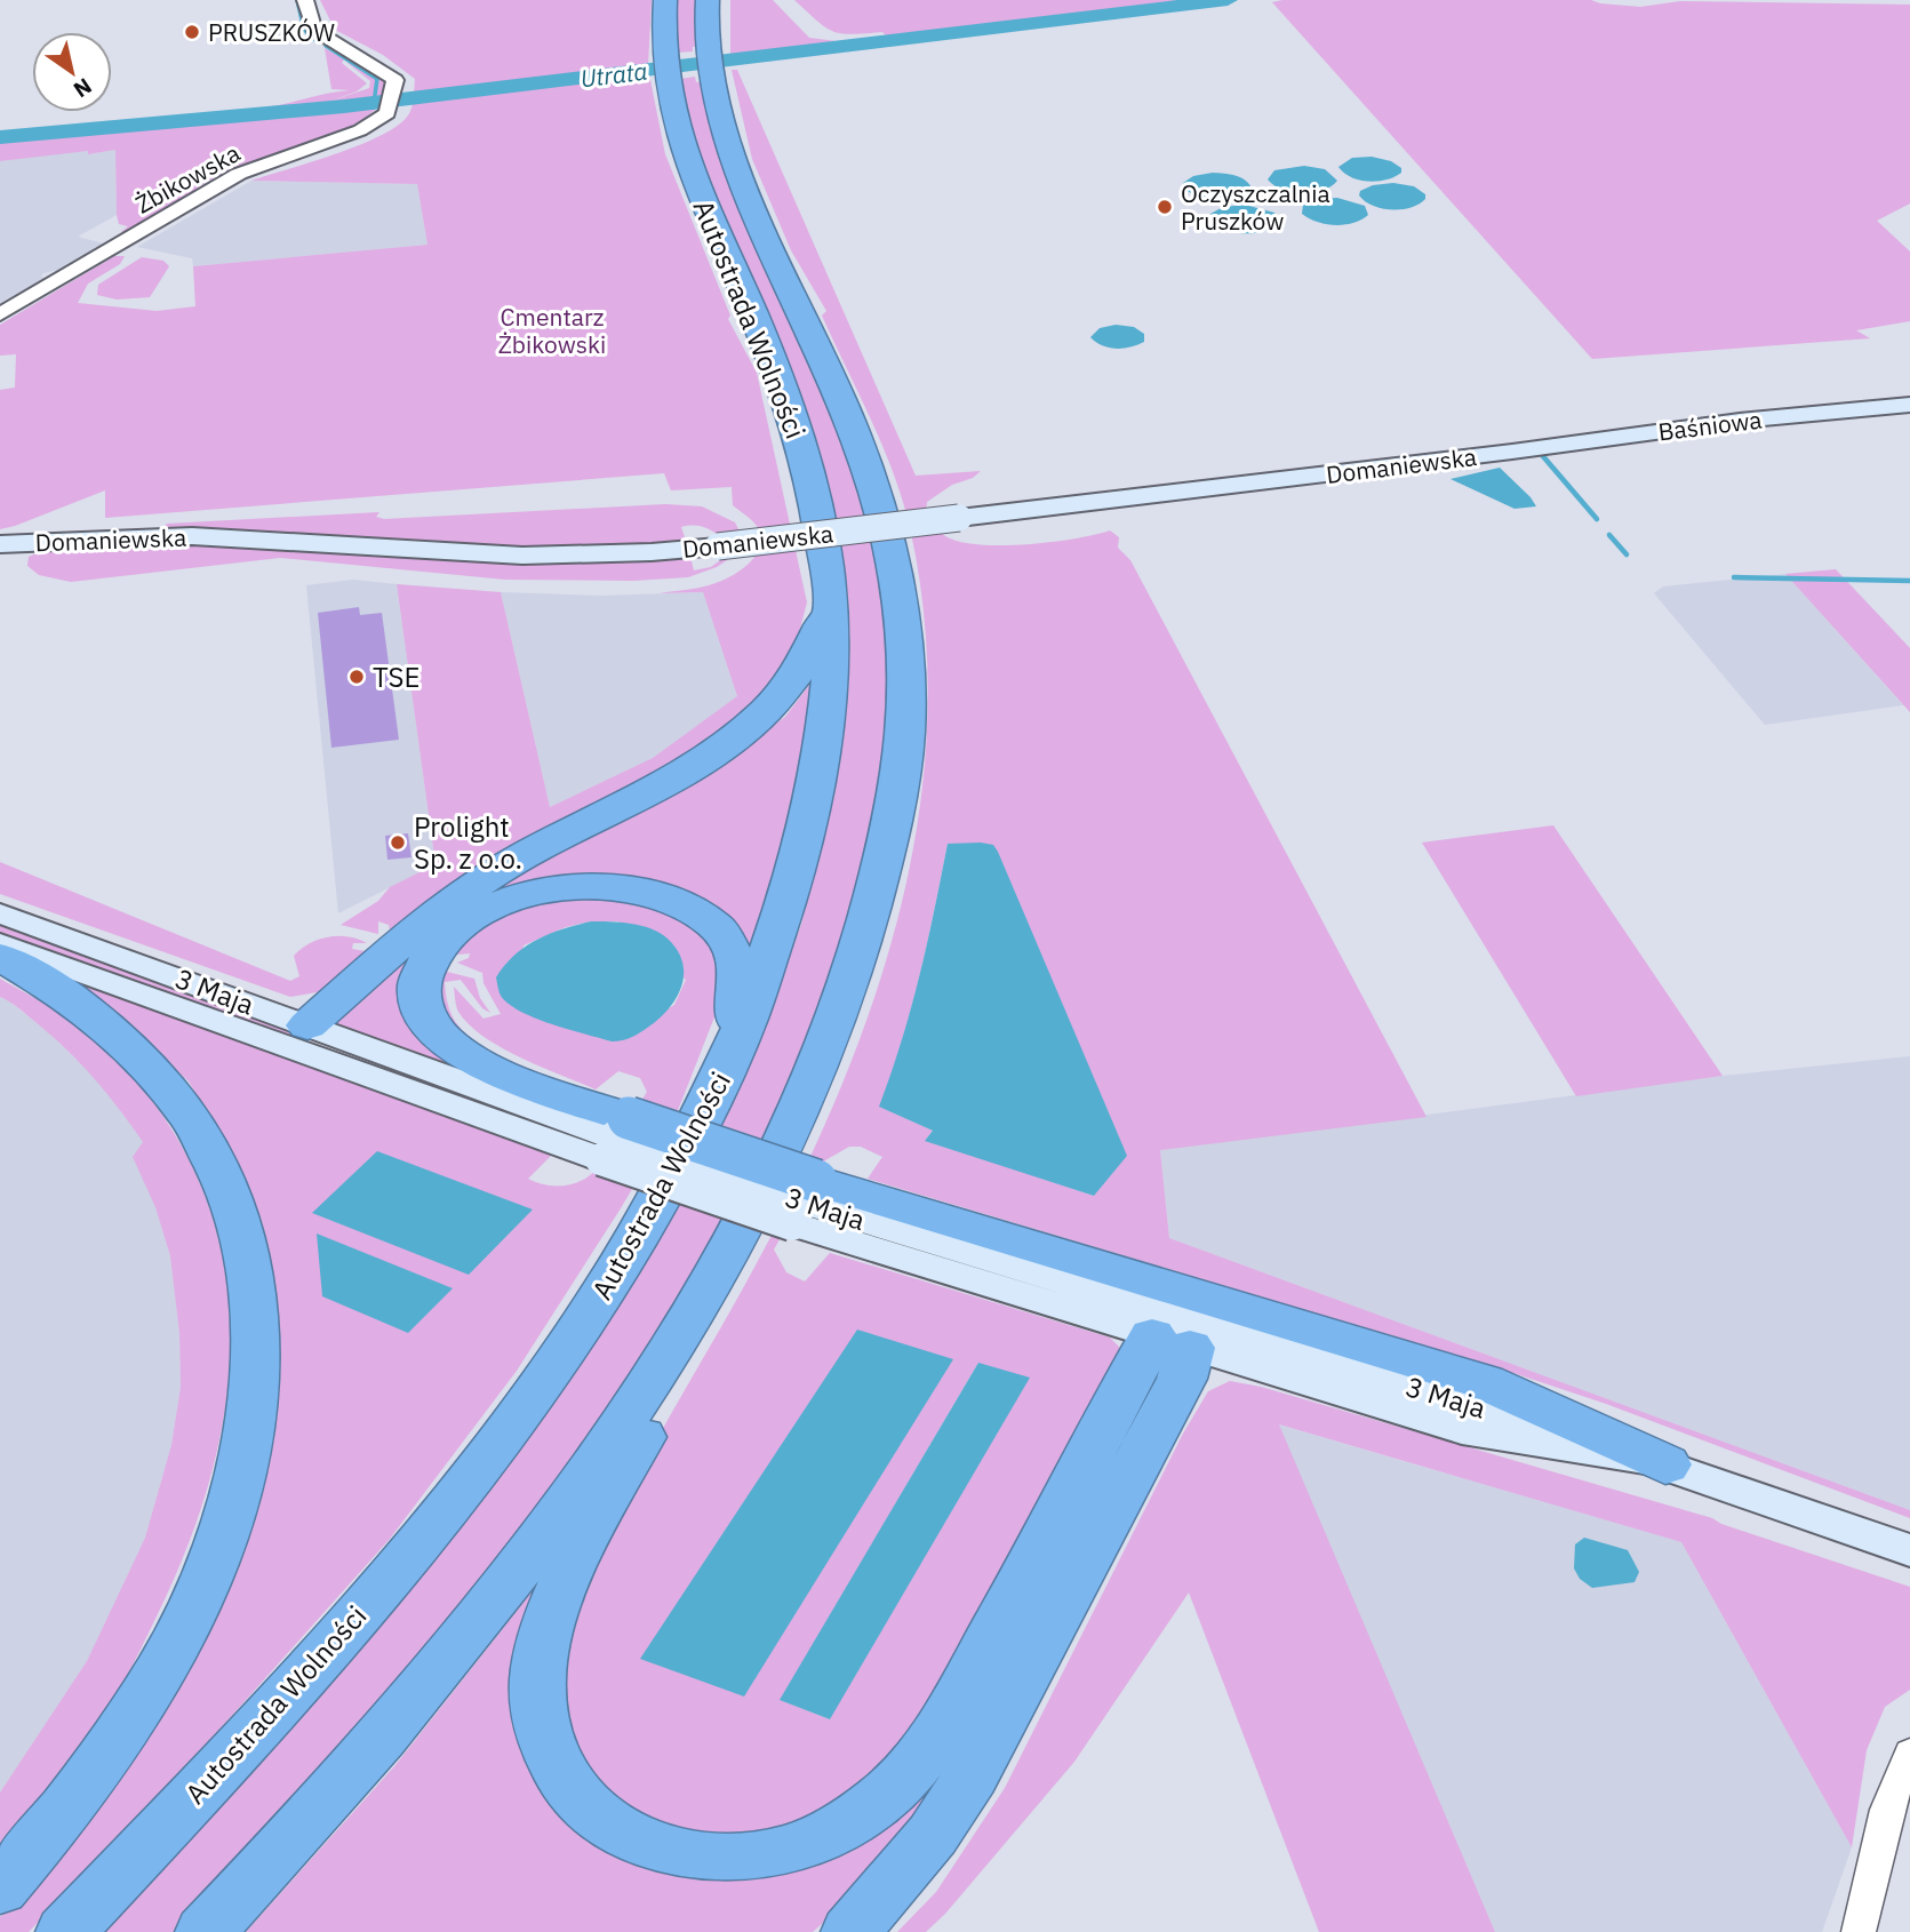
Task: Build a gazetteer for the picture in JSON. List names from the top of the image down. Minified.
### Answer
{"streets":{"highway":["Autostrada Wolności"],"main road":["Baśniowa","Domaniewska","3 Maja"],"street":["Żbikowska"]},"crossings":[["Baśniowa","Domaniewska"]],"water":["Utrata"],"parks":["Cmentarz Żbikowski"],"places":["PRUSZKÓW","Oczyszczalnia Pruszków","TSE","Prolight Sp. z o.o."],"north":"bottom right"}
